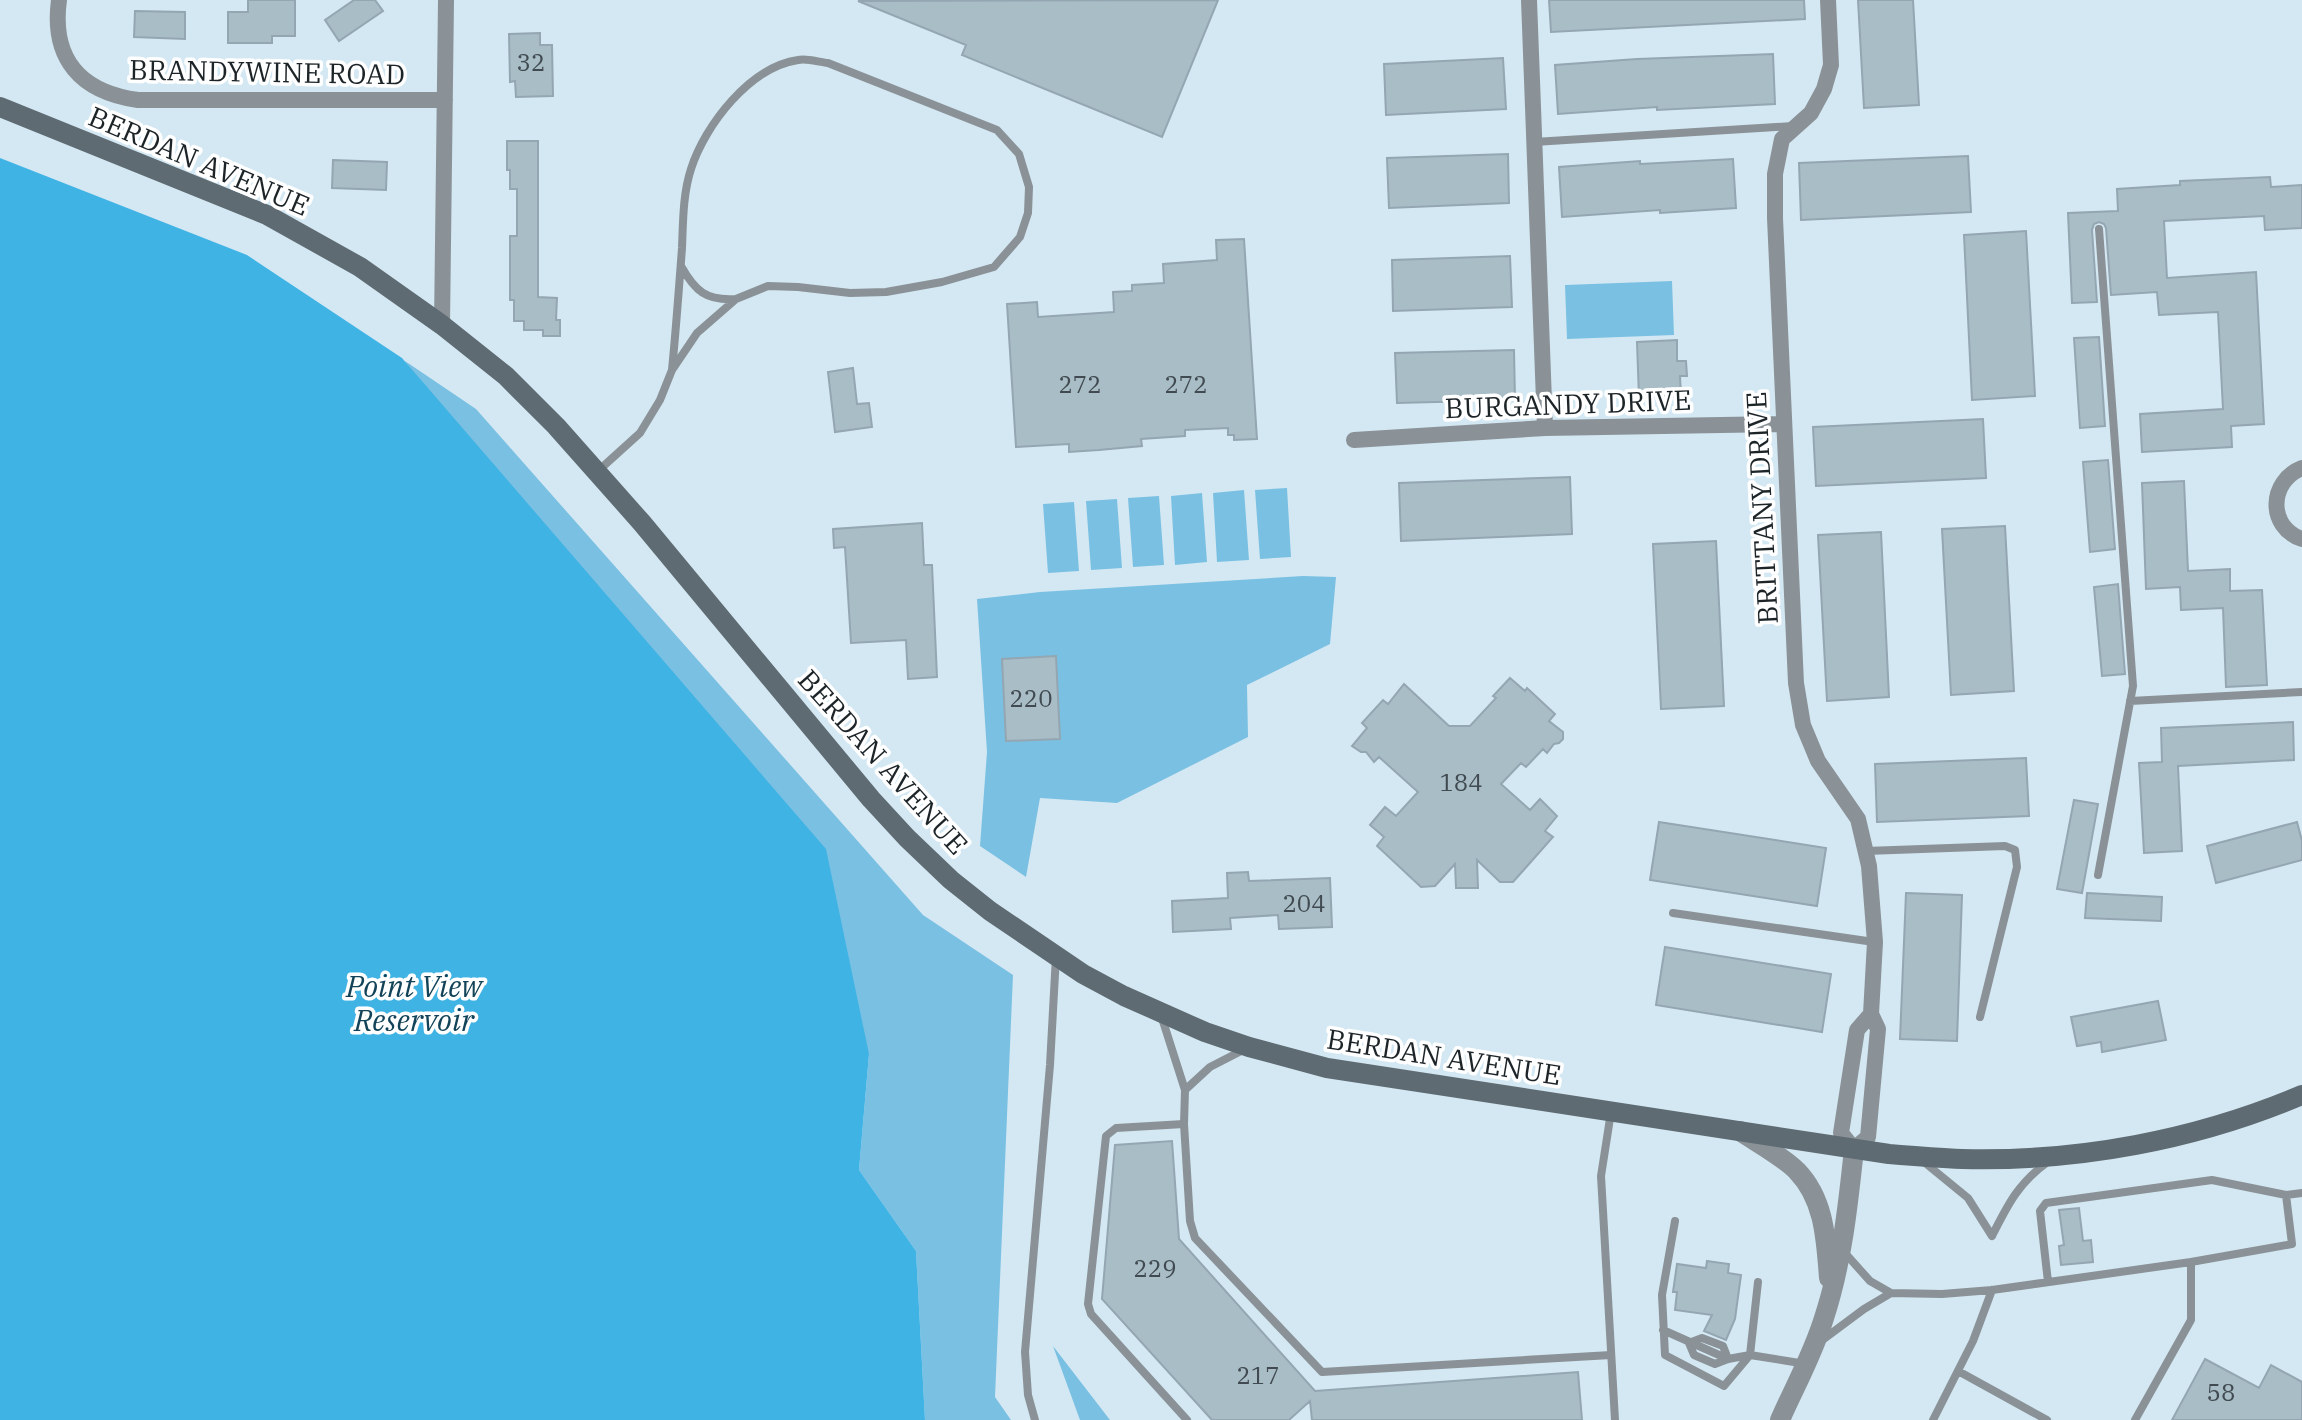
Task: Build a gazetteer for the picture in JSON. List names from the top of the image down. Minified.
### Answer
{"streets":{"main road":["BERDAN AVENUE"],"street":["BRANDYWINE ROAD","BURGANDY DRIVE","BRITTANY DRIVE"]},"crossings":[["BERDAN AVENUE","BRITTANY DRIVE"],["BURGANDY DRIVE","BRITTANY DRIVE"]],"water":["Point View Reservoir"],"house_numbers":["32","272","272","220","184","204","229","217","58"]}
